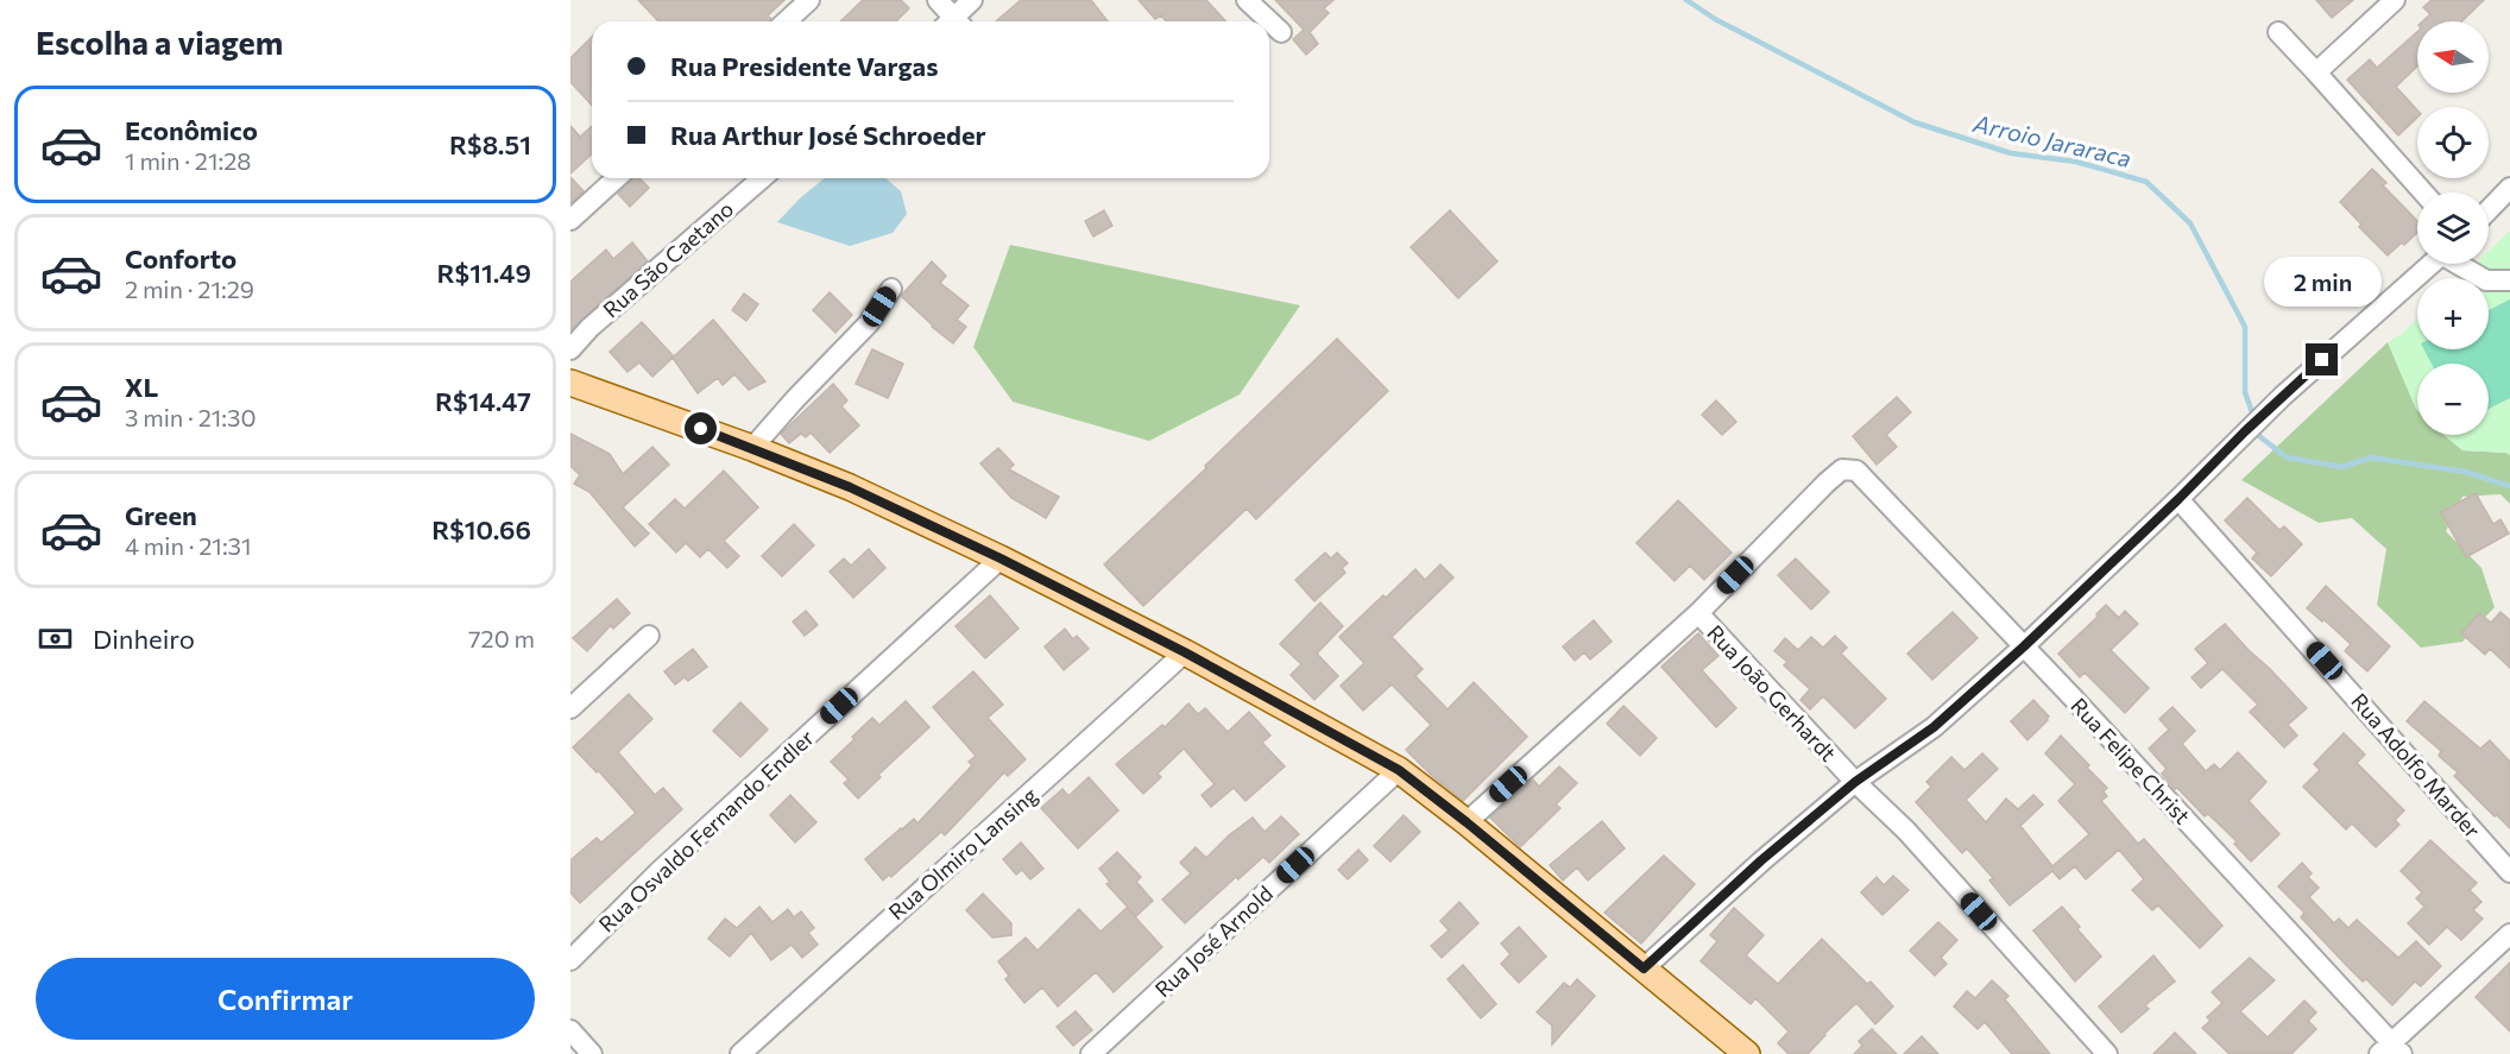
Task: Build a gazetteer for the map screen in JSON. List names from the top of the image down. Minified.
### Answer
{"streets":{"street":["Rua São Caetano","Rua João Gerhardt","Rua Felipe Christ","Rua Adolfo Marder","Rua Osvaldo Fernando Endler","Rua Olmiro Lansing","Rua José Arnold"]},"crossings":[["Rua João Gerhardt","Rua Felipe Christ"]],"water":["Arroio Jararaca"],"north":"left","page":{"heading":"Escolha a viagem","map_buttons":["+","−"],"banner":["Rua Presidente Vargas","Rua Arthur José Schroeder"],"list":[{"name":"Econômico","note":"1 min · 21:28","value":"R$8.51"},{"name":"Conforto","note":"2 min · 21:29","value":"R$11.49"},{"name":"XL","note":"3 min · 21:30","value":"R$14.47"},{"name":"Green","note":"4 min · 21:31","value":"R$10.66"}],"bubble":"2 min","pay":["Dinheiro","720 m"],"buttons":"Confirmar"}}
